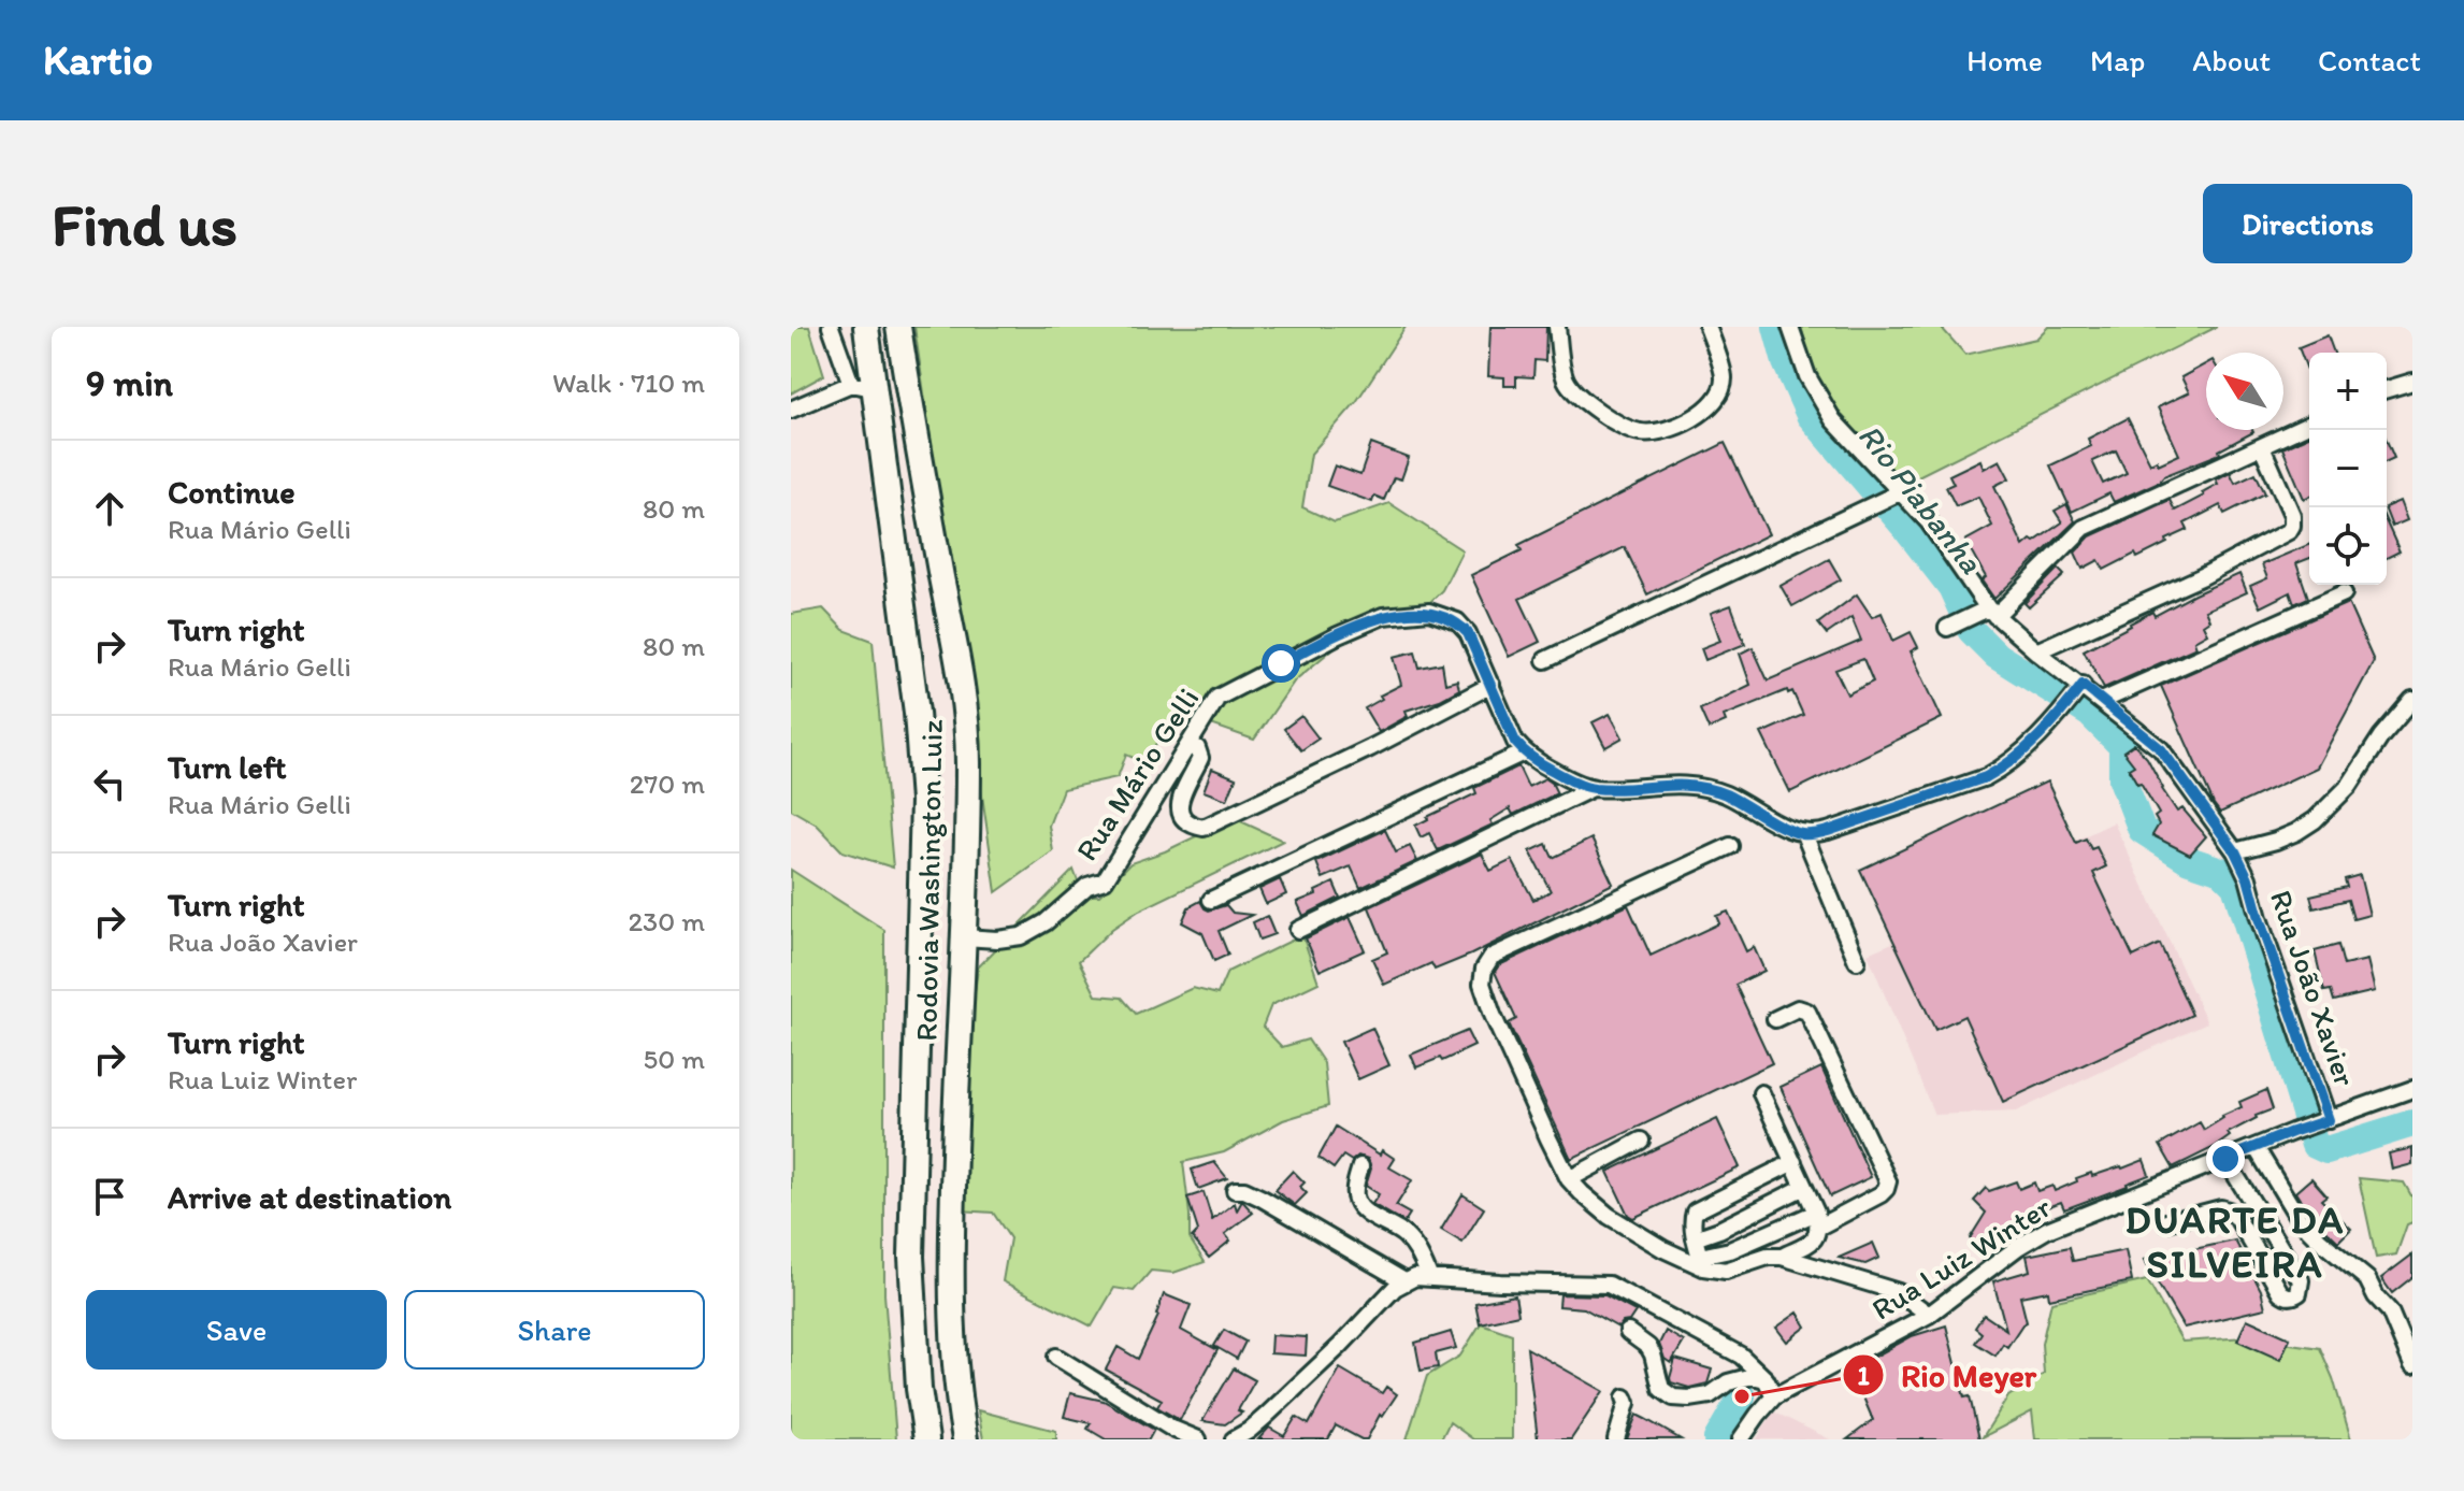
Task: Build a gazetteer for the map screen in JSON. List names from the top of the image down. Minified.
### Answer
{"streets":{"highway":["Rodovia Washington Luiz"],"street":["Rua Mário Gelli","Rua João Xavier","Rua Luiz Winter"]},"crossings":[["Rua Mário Gelli","Rodovia Washington Luiz"],["Rua João Xavier","Rua Luiz Winter"]],"districts":["DUARTE DA SILVEIRA"],"water":["Rio Piabanha"],"places":["Rio Meyer"],"north":"top left","page":{"header":"Kartio","nav":["Home","Map","About","Contact"],"buttons":["Directions",["Save","Share"]],"title":"Find us","heading":["9 min","Walk · 710 m"],"map_buttons":["+","−"],"list":[["Continue","Rua Mário Gelli","80 m"],["Turn right","Rua Mário Gelli","80 m"],["Turn left","Rua Mário Gelli","270 m"],["Turn right","Rua João Xavier","230 m"],["Turn right","Rua Luiz Winter","50 m"],"Arrive at destination"]}}
